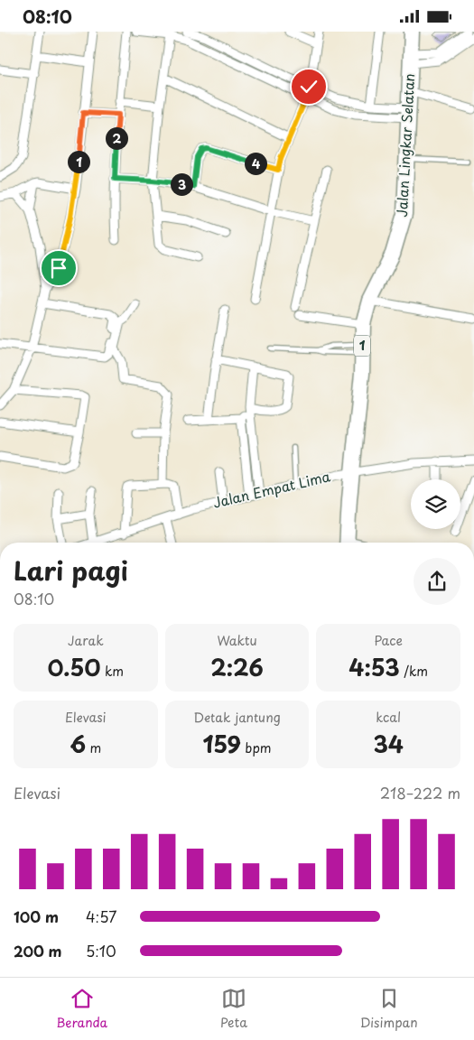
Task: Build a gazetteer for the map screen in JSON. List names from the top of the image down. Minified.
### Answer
{"streets":{"highway":["Jalan Lingkar Selatan","1"],"street":["Jalan Empat Lima"]},"crossings":[["Jalan Lingkar Selatan","Jalan Empat Lima"]],"page":{"status":"08:10","pins":["2","1","4","3"],"heading":["Lari pagi","08:10"],"stats":[["Jarak","0.50 km"],["Waktu","2:26"],["Pace","4:53 /km"],["Elevasi","6 m"],["Detak jantung","159 bpm"],["kcal","34"]],"chart":["Elevasi","218–222 m"],"list":[{"name":"100 m","note":"4:57"},{"name":"200 m","note":"5:10"}],"tabs":["Beranda","Peta","Disimpan"]}}
